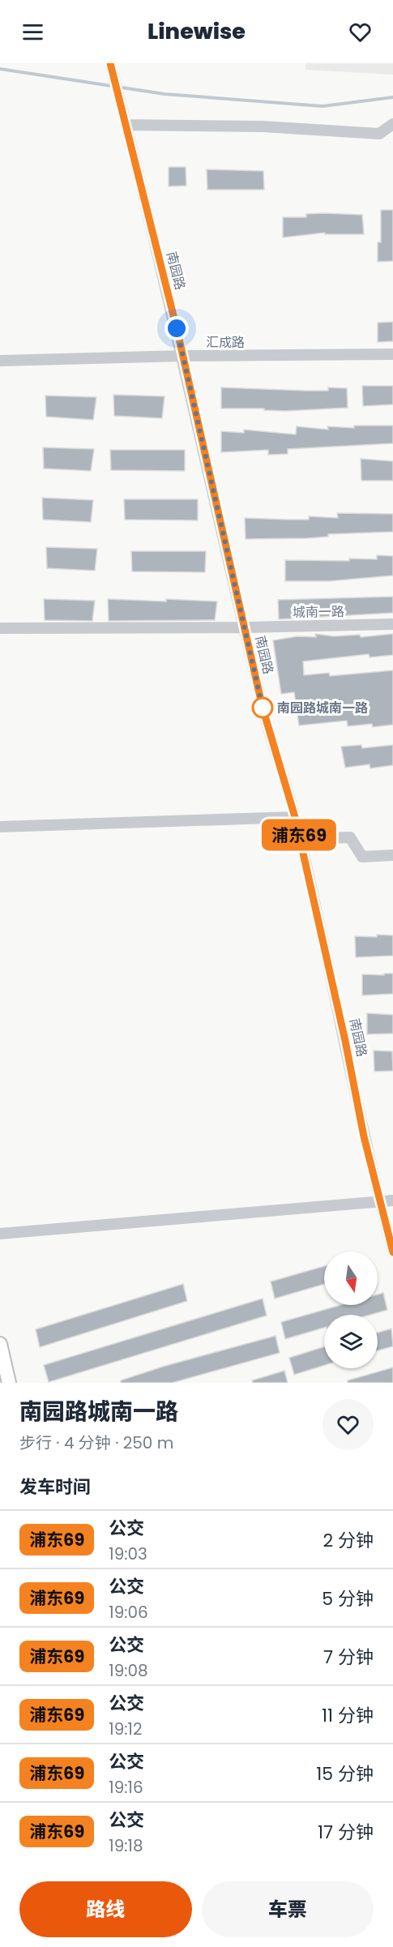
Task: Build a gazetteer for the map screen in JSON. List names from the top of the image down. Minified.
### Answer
{"streets":{"street":["南园路","汇成路","城南一路"]},"crossings":[["南园路","汇成路"],["南园路","城南一路"]],"places":["南园路城南一路"],"lines":["bus line 浦东69"],"north":"bottom","page":{"header":"Linewise","on_map":"浦东69","heading":[["南园路城南一路","步行 · 4 分钟 · 250 m"],"发车时间"],"list":[{"mark":"浦东69","name":"公交","note":"19:03","value":"2 分钟"},{"mark":"浦东69","name":"公交","note":"19:06","value":"5 分钟"},{"mark":"浦东69","name":"公交","note":"19:08","value":"7 分钟"},{"mark":"浦东69","name":"公交","note":"19:12","value":"11 分钟"},{"mark":"浦东69","name":"公交","note":"19:16","value":"15 分钟"},{"mark":"浦东69","name":"公交","note":"19:18","value":"17 分钟"}],"buttons":["路线","车票"]}}
